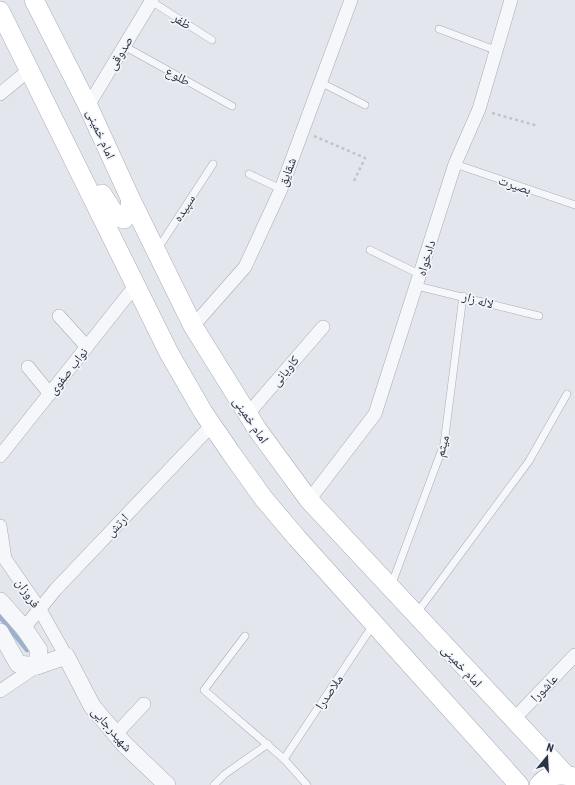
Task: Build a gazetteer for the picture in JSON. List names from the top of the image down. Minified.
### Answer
{"streets":{"main road":["امام خمینی"],"street":["صدوقی","شقایق","دادخواه","نواب صفوی","کاویانی","ارتش","فروزان","عاشورا","شهیدرجایی"],"lane":["ظفر","طلوع","بصیرت","سپیده","لاله زار","میثم","ملاصدرا"]},"crossings":[["ظفر","صدوقی"],["صدوقی","طلوع"],["صدوقی","امام خمینی"],["امام خمینی","شقایق"],["امام خمینی","سپیده"],["امام خمینی","دادخواه"],["امام خمینی","کاویانی"],["امام خمینی","میثم"],["امام خمینی","عاشورا"],["بصیرت","دادخواه"],["دادخواه","لاله زار"],["لاله زار","میثم"],["ارتش","فروزان"],["فروزان","شهیدرجایی"]],"north":"top"}
